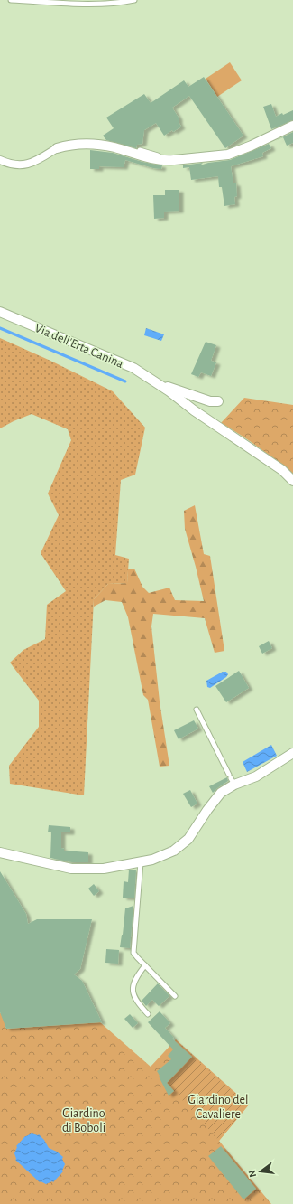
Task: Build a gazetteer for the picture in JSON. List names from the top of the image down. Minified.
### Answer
{"streets":{"street":["Via dell'Erta Canina"]},"parks":["Giardino del Cavaliere","Giardino di Boboli"],"north":"left"}
